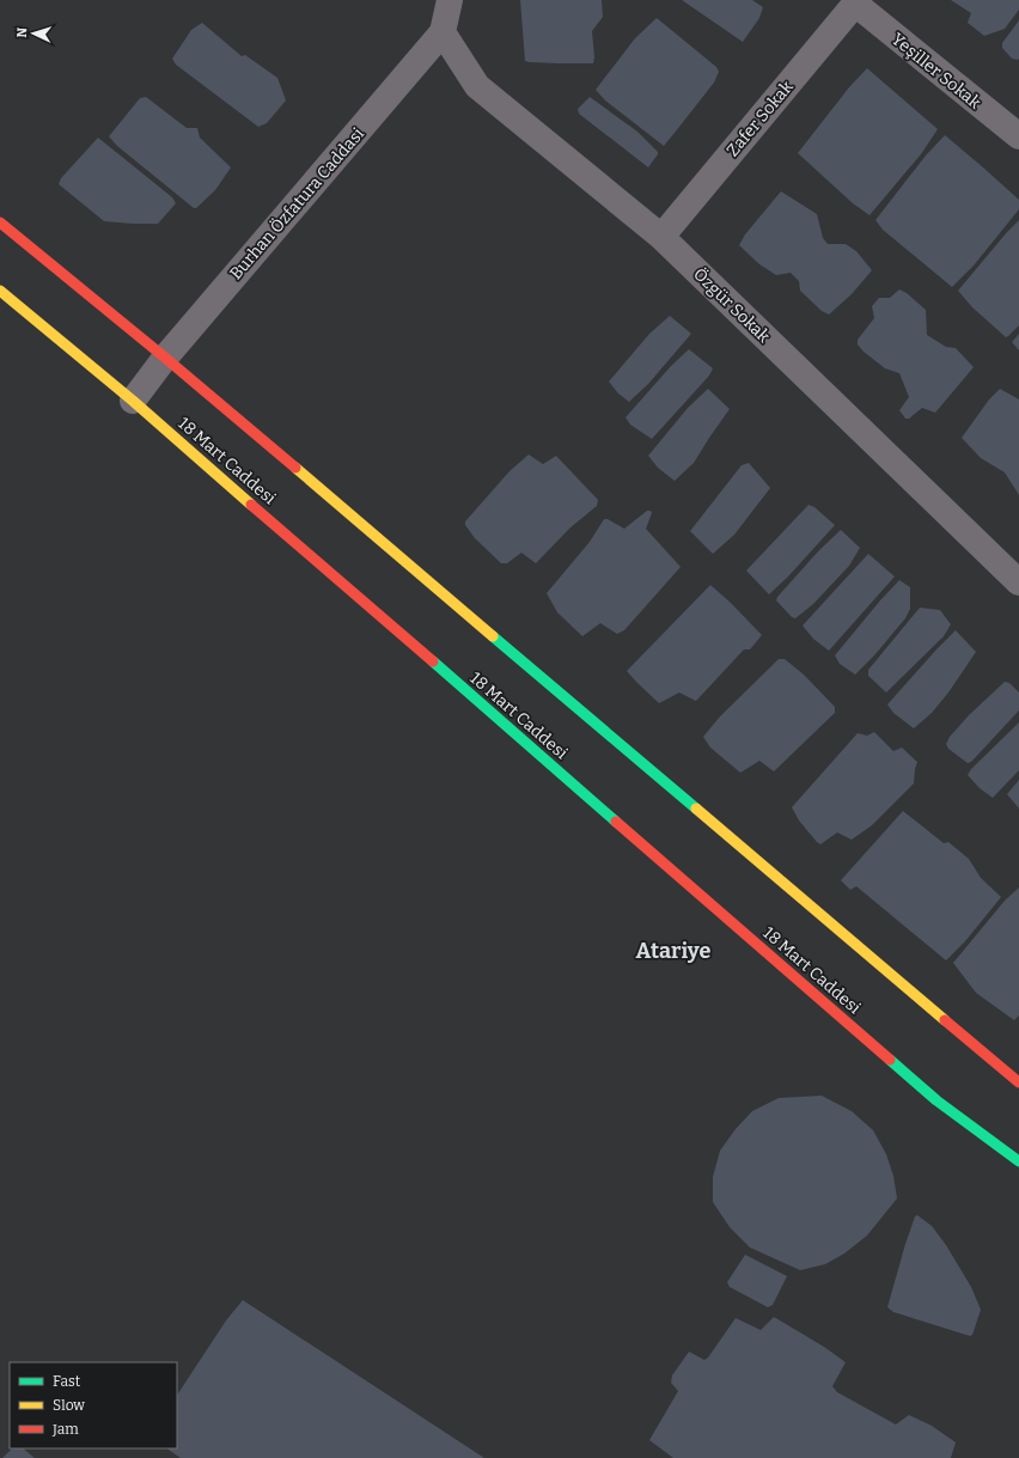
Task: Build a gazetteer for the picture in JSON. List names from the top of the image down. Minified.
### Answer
{"streets":{"street":["Yeşiller Sokak","Zafer Sokak","Burhan Özfatura Caddasi","Özgür Sokak","18 Mart Caddesi"]},"crossings":[["Yeşiller Sokak","Zafer Sokak"],["Zafer Sokak","Özgür Sokak"],["Burhan Özfatura Caddasi","Özgür Sokak"],["Burhan Özfatura Caddasi","18 Mart Caddesi"]],"districts":["Atariye"],"legend":["Fast","Slow","Jam"],"north":"left"}
